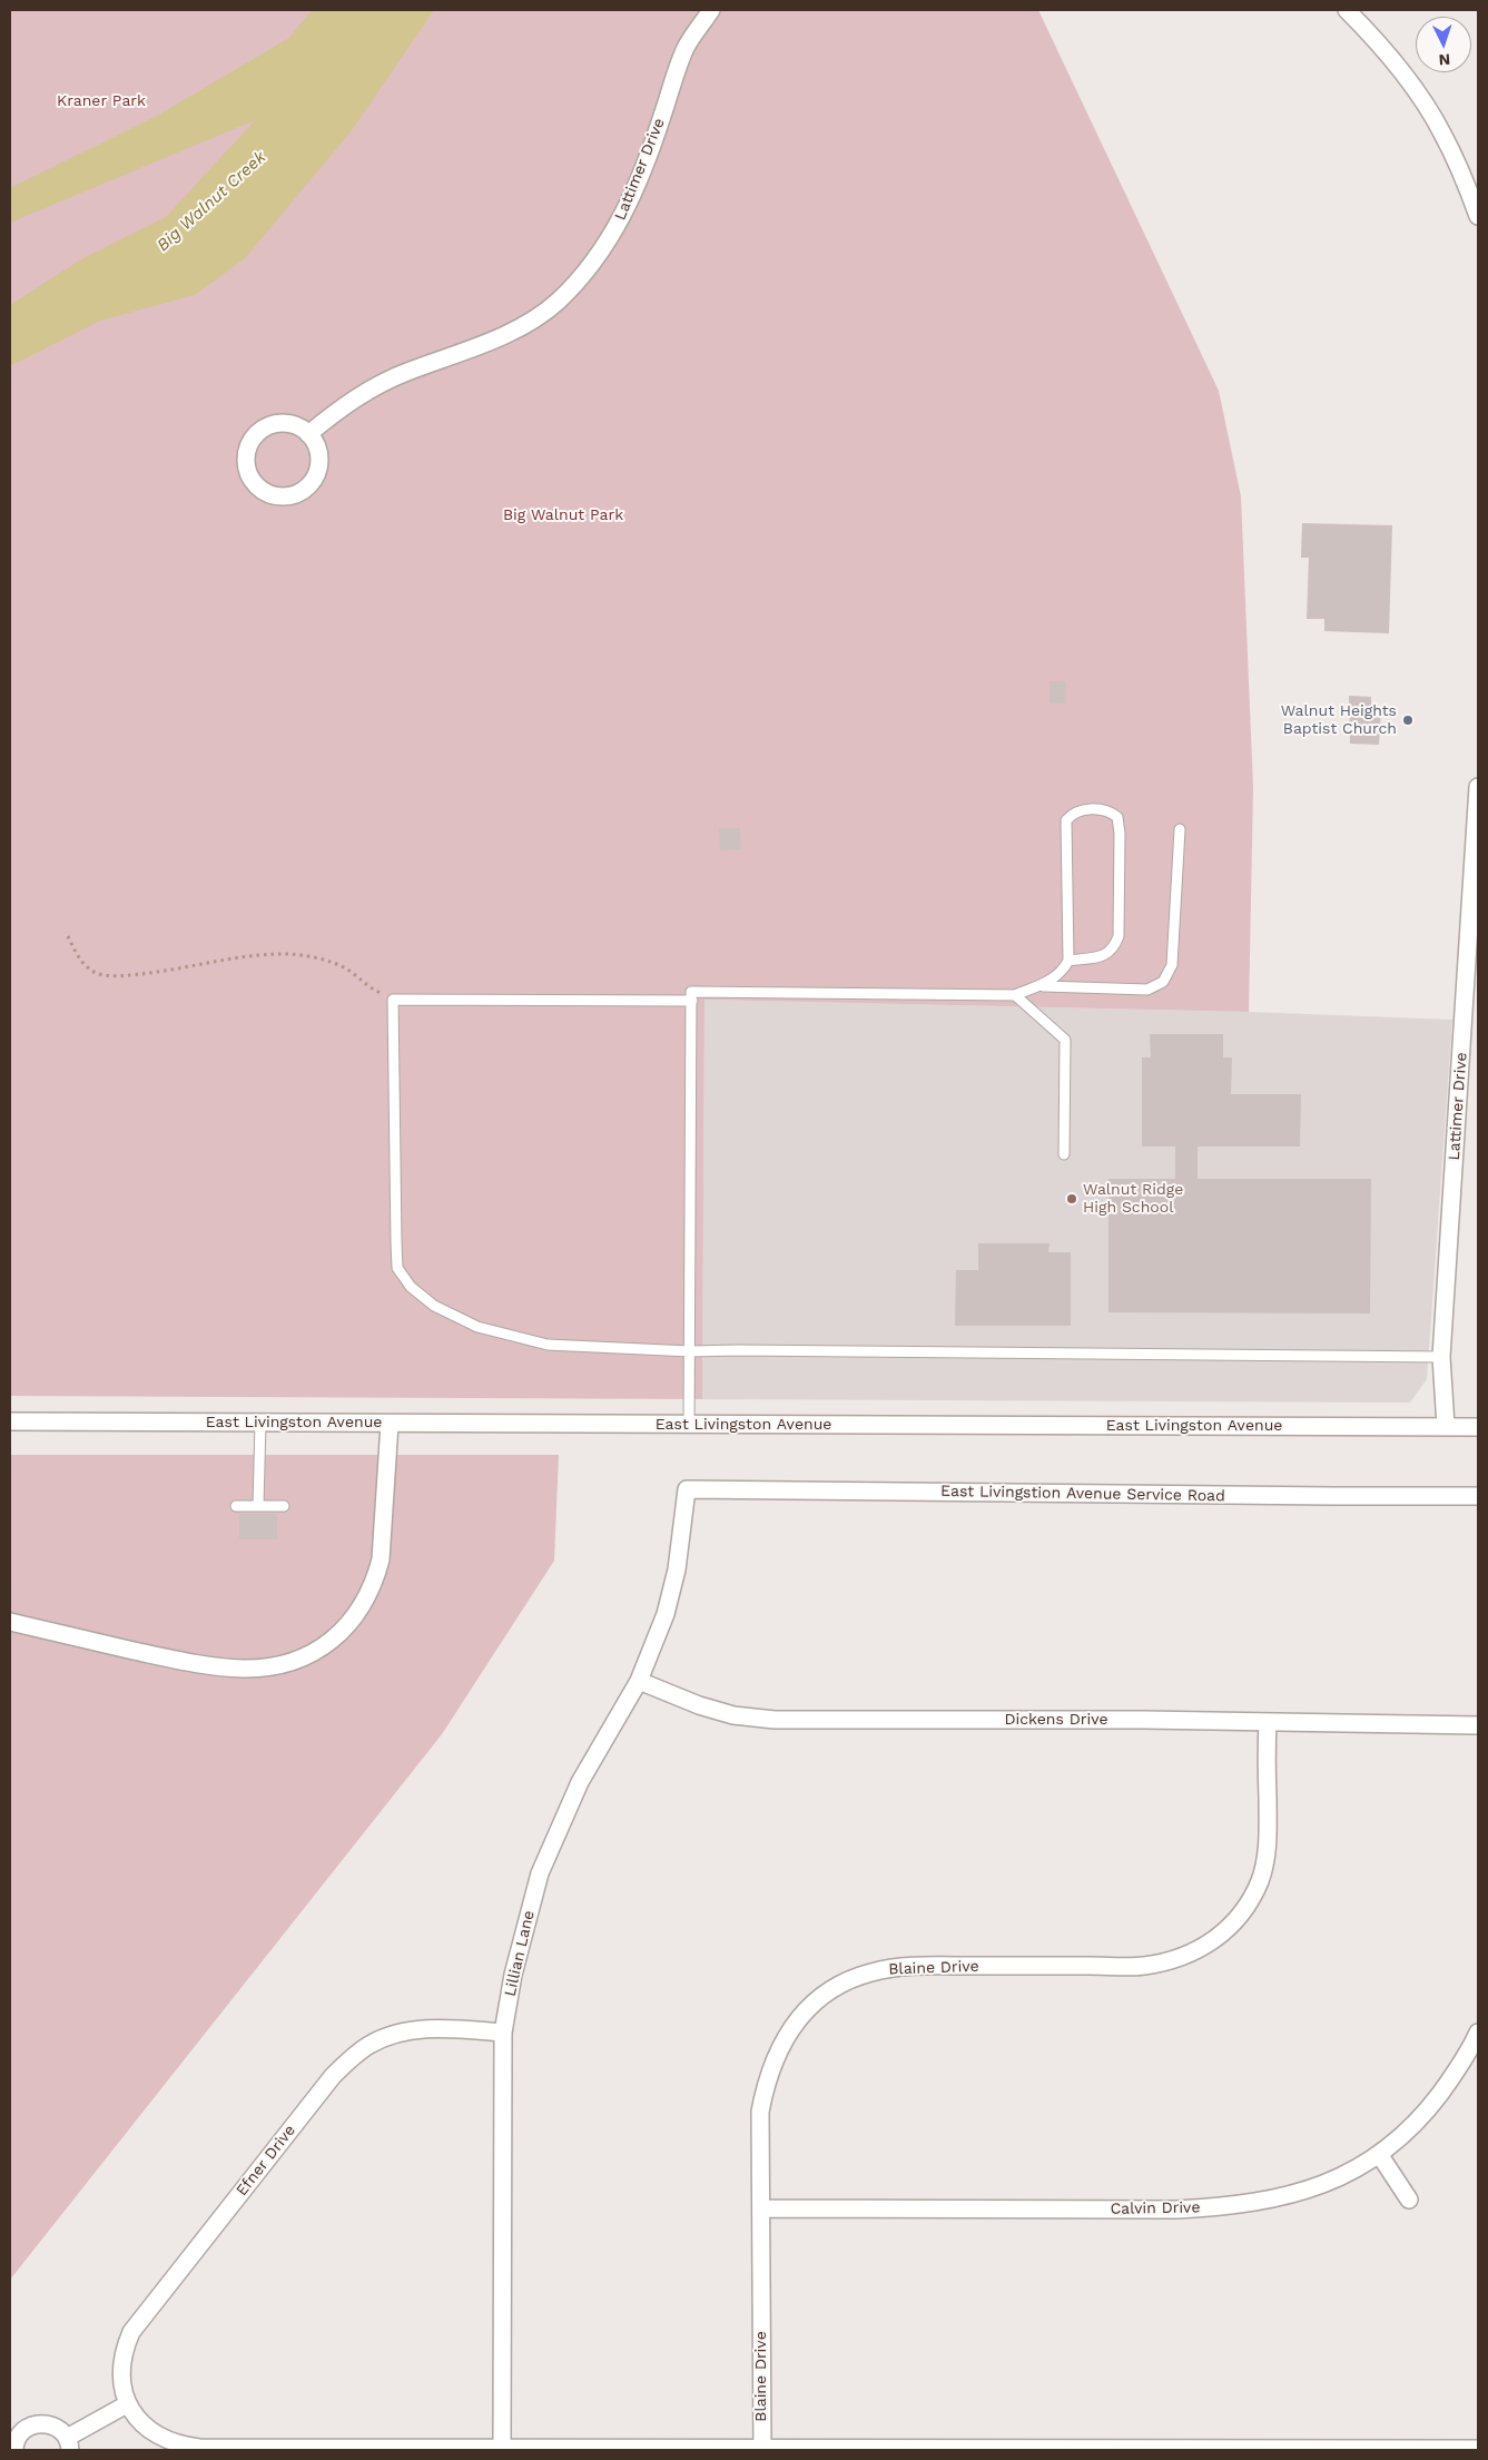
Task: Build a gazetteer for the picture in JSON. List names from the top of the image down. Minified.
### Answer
{"streets":{"street":["Lattimer Drive","East Livingston Avenue","East Livingstion Avenue Service Road","Dickens Drive","Lillian Lane","Blaine Drive","Efner Drive","Calvin Drive"]},"crossings":[["Lattimer Drive","East Livingston Avenue"],["East Livingstion Avenue Service Road","Lillian Lane"],["Dickens Drive","Lillian Lane"],["Dickens Drive","Blaine Drive"],["Lillian Lane","Efner Drive"],["Blaine Drive","Calvin Drive"]],"water":["Big Walnut Creek"],"parks":["Kraner Park","Big Walnut Park"],"places":["Walnut Heights Baptist Church","Walnut Ridge High School"],"north":"bottom"}
